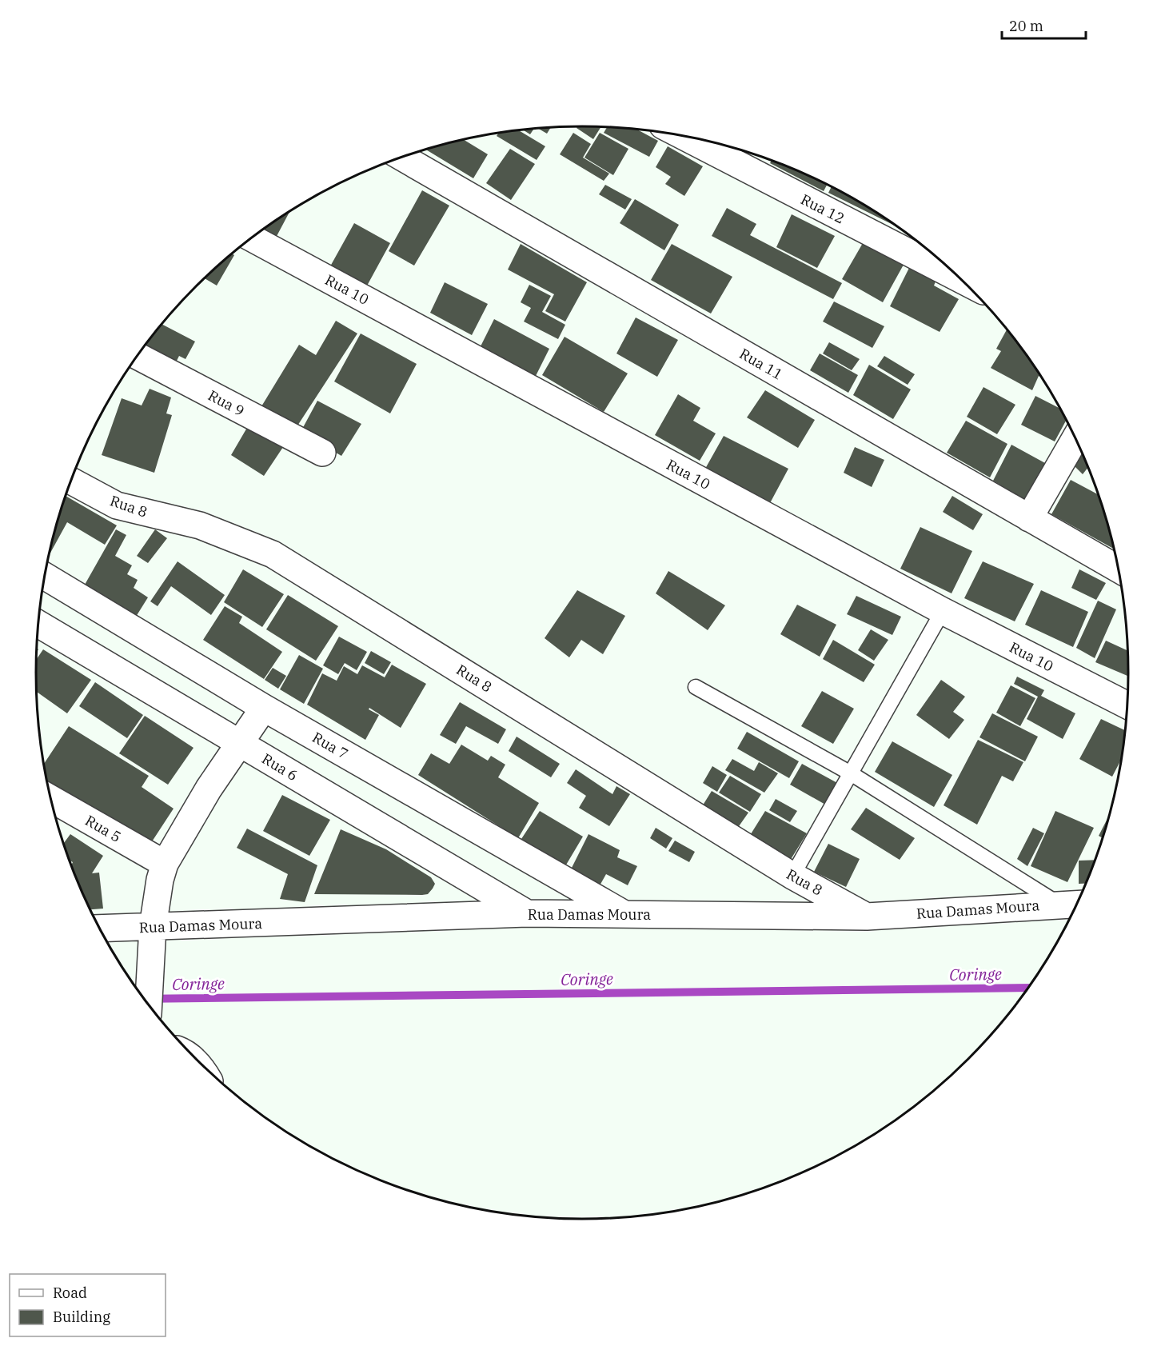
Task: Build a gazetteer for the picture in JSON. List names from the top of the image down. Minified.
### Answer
{"streets":{"street":["Rua 12","Rua 10","Rua 11","Rua 9","Rua 8","Rua 7","Rua 6","Rua 5","Rua Damas Moura"]},"crossings":[["Rua 8","Rua Damas Moura"],["Rua 7","Rua Damas Moura"],["Rua 6","Rua Damas Moura"]],"water":["Coringe"],"legend":["Road","Building"],"scale_bar":"20 m"}
